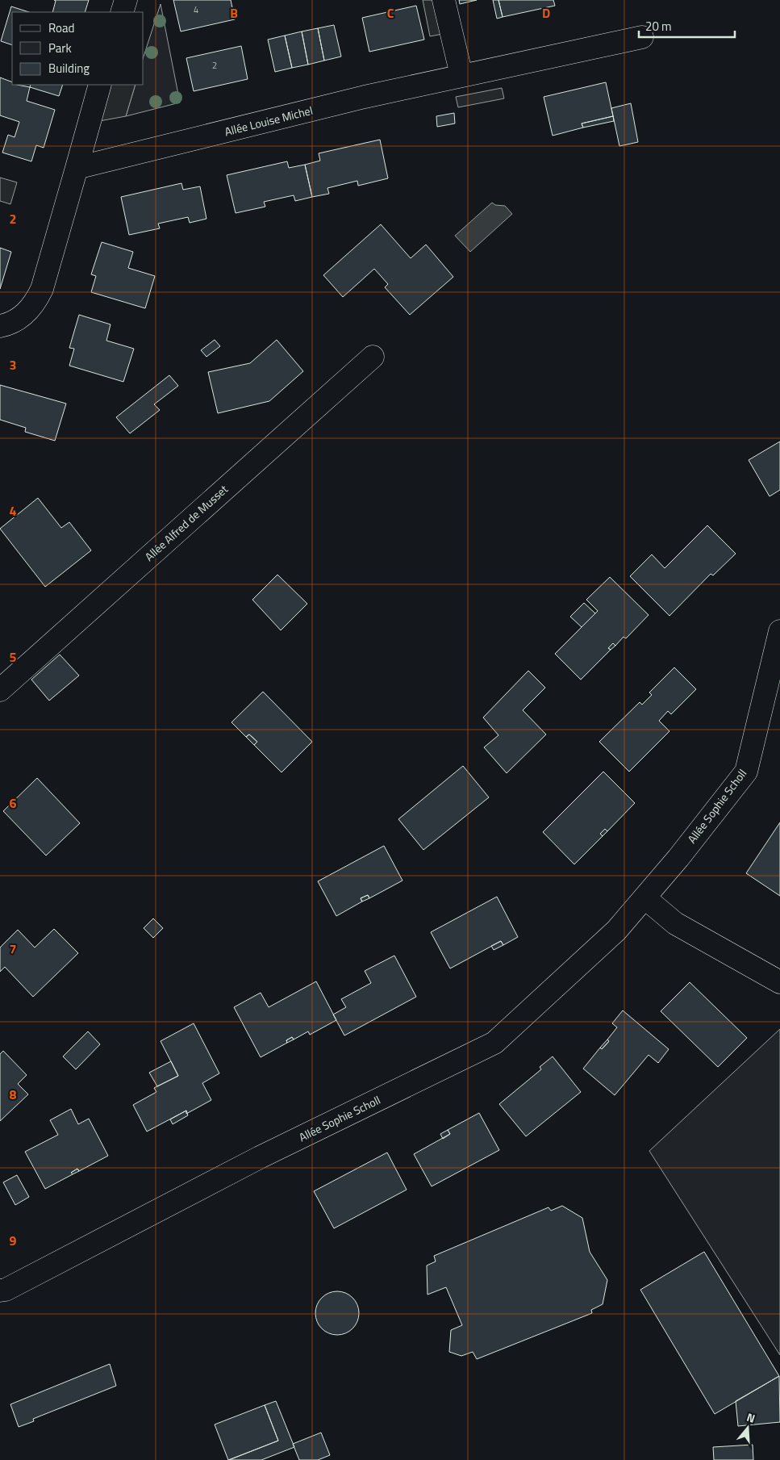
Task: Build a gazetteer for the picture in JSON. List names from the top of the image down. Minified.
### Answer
{"streets":{"street":["Allée Louise Michel","Allée Alfred de Musset","Allée Sophie Scholl"]},"house_numbers":["4","2"],"legend":["Road","Park","Building"],"scale_bar":"20 m","north":"top","grid":{"columns":["B","C","D"],"rows":["2","3","4","5","6","7","8","9"]}}
